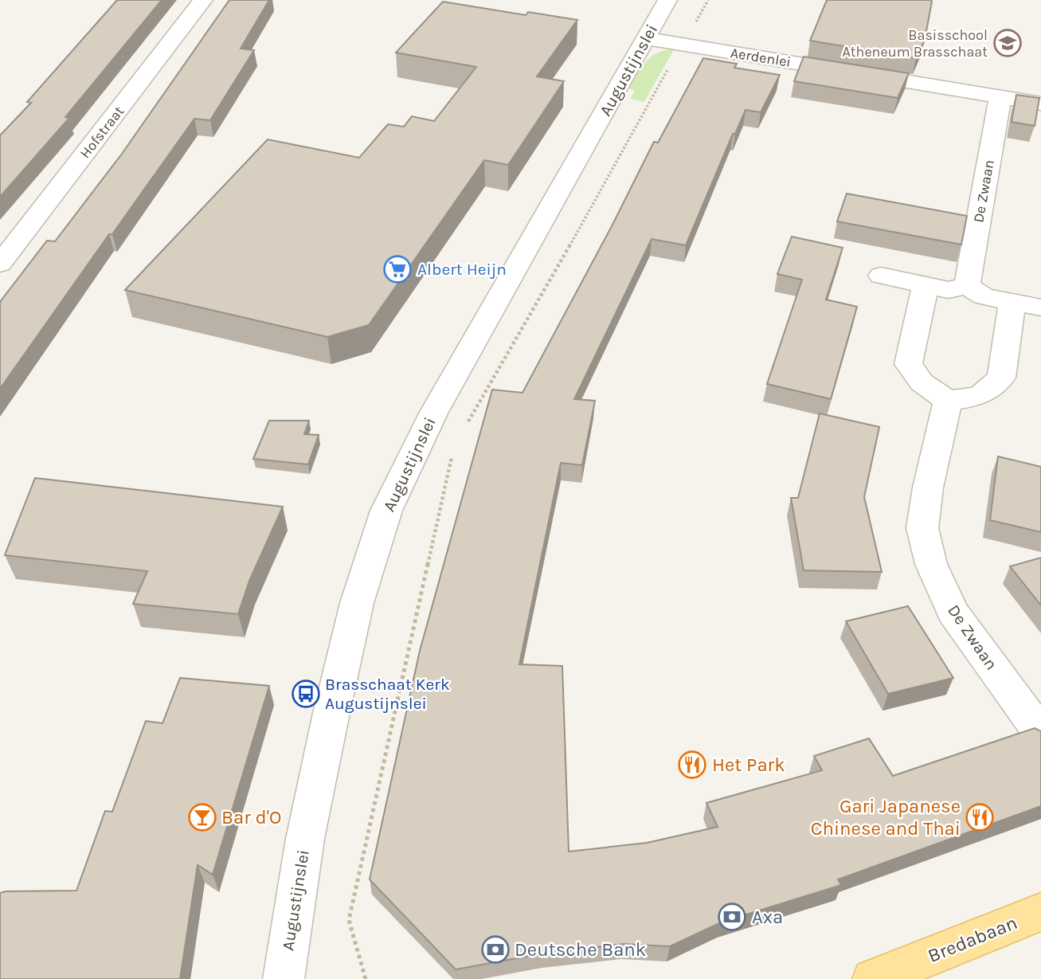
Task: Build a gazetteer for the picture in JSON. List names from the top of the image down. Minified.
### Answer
{"streets":{"main road":["Bredabaan"],"street":["Aerdenlei","Augustijnslei","Hofstraat","De Zwaan"]},"crossings":[["Aerdenlei","Augustijnslei"],["Aerdenlei","De Zwaan"]],"places":{"school or university":["Basisschool Atheneum Brasschaat"],"supermarket":["Albert Heijn"],"bus stop":["Brasschaat Kerk Augustijnslei"],"restaurant":["Het Park","Gari Japanese Chinese and Thai"],"bar":["Bar d'O"],"bank":["Axa","Deutsche Bank"]}}
